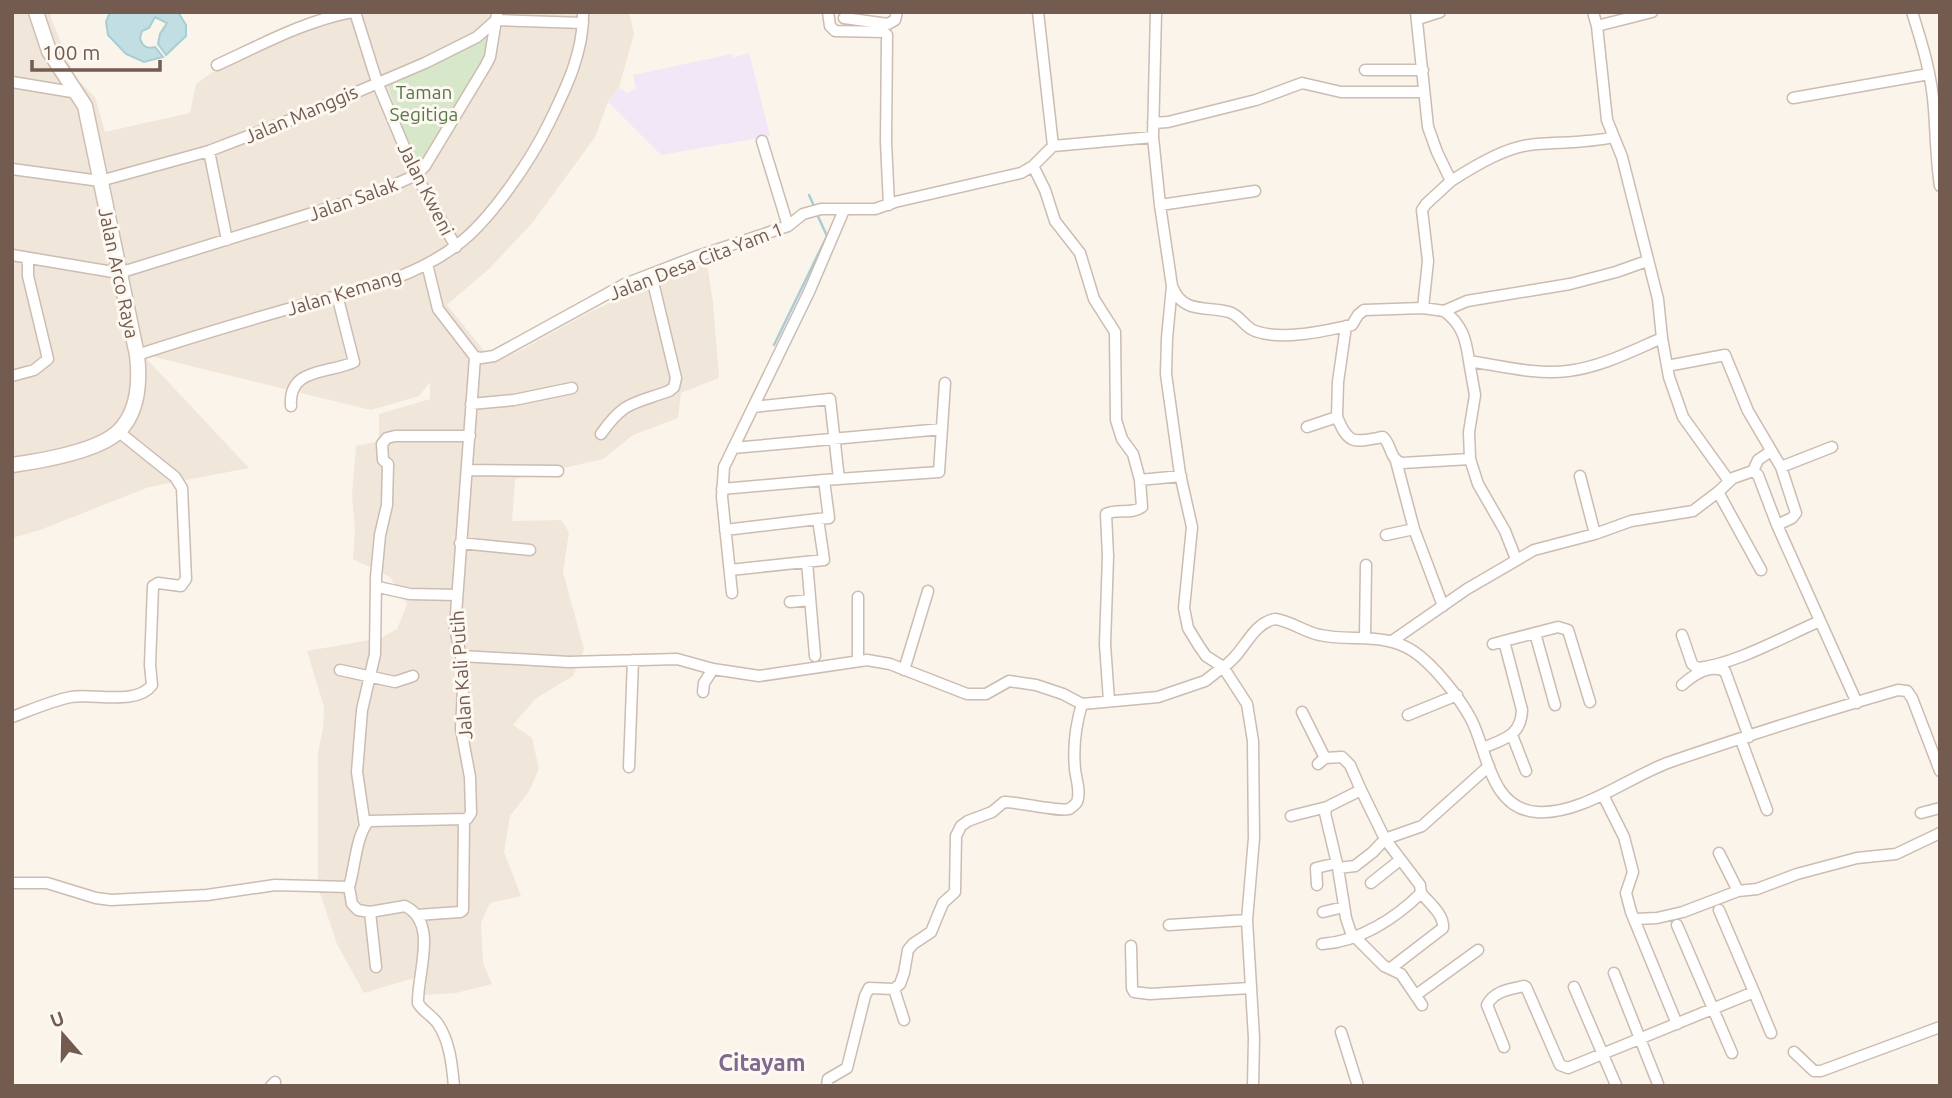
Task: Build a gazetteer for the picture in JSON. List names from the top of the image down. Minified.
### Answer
{"streets":{"main road":["Jalan Arco Raya"],"street":["Jalan Manggis","Jalan Kweni","Jalan Salak","Jalan Desa Cita Yam 1","Jalan Kemang","Jalan Kali Putih"]},"crossings":[["Jalan Manggis","Jalan Kweni"],["Jalan Manggis","Jalan Salak"],["Jalan Manggis","Jalan Arco Raya"],["Jalan Manggis","Jalan Kemang"],["Jalan Kweni","Jalan Salak"],["Jalan Kweni","Jalan Kemang"],["Jalan Salak","Jalan Arco Raya"],["Jalan Salak","Jalan Kemang"],["Jalan Desa Cita Yam 1","Jalan Kali Putih"],["Jalan Arco Raya","Jalan Kemang"]],"districts":["Citayam"],"parks":["Taman Segitiga"],"scale_bar":"100 m","north":"top"}
